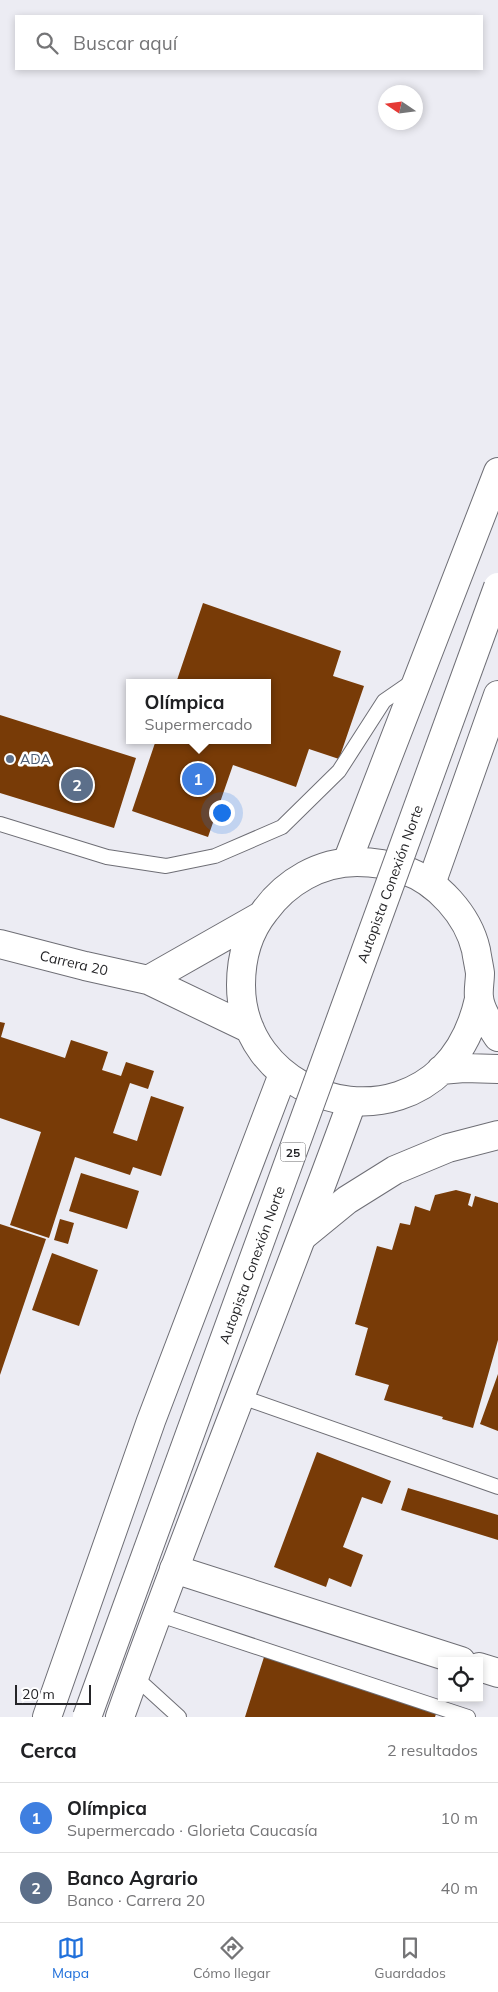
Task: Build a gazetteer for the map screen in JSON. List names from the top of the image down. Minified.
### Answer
{"streets":{"main road":["Autopista Conexión Norte","Carrera 20","25"]},"places":["ADA"],"scale_bar":"20 m","north":"left","page":{"search":"Buscar aquí","popup":["Olímpica","Supermercado"],"pins":["1","2"],"scale":"20 m","heading":["Cerca","2 resultados"],"list":[{"mark":"1","name":"Olímpica","note":"Supermercado · Glorieta Caucasía","value":"10 m"},{"mark":"2","name":"Banco Agrario","note":"Banco · Carrera 20","value":"40 m"}],"nav":["Mapa","Cómo llegar","Guardados"]}}
